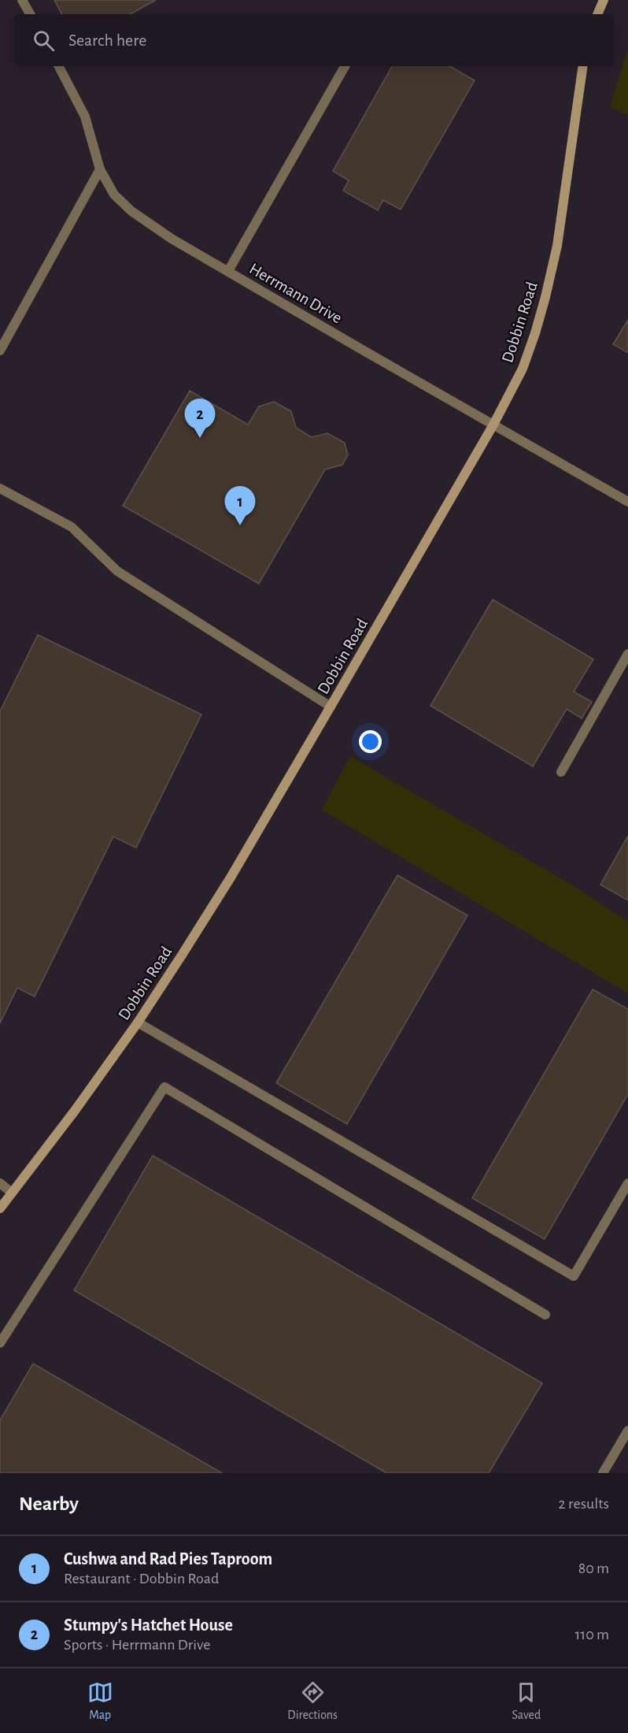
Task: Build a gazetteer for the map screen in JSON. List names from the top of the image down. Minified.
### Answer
{"streets":{"street":["Herrmann Drive","Dobbin Road"]},"crossings":[["Herrmann Drive","Dobbin Road"]],"page":{"search":"Search here","pins":["2","1"],"heading":["Nearby","2 results"],"list":[{"mark":"1","name":"Cushwa and Rad Pies Taproom","note":"Restaurant · Dobbin Road","value":"80 m"},{"mark":"2","name":"Stumpy's Hatchet House","note":"Sports · Herrmann Drive","value":"110 m"}],"nav":["Map","Directions","Saved"]}}
